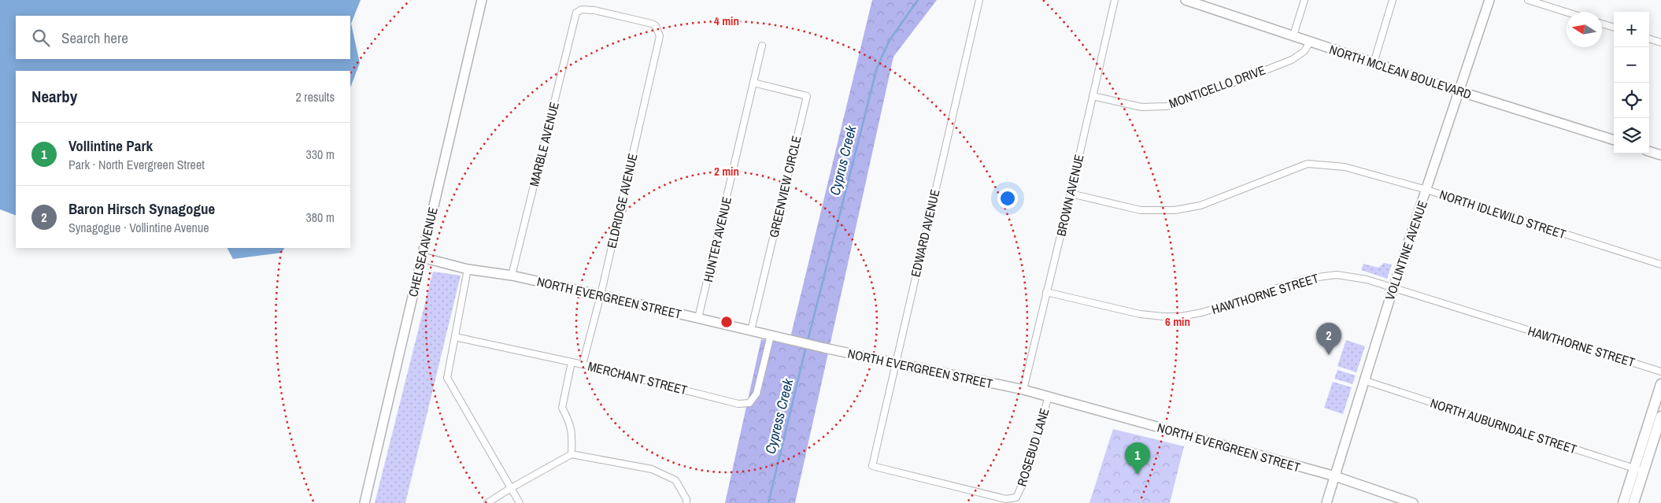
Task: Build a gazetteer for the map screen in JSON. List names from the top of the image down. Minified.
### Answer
{"streets":{"street":["NORTH MCLEAN BOULEVARD","MONTICELLO DRIVE","MARBLE AVENUE","GREENVIEW CIRCLE","BROWN AVENUE","ELDRIDGE AVENUE","NORTH IDLEWILD STREET","EDWARD AVENUE","HUNTER AVENUE","VOLLINTINE AVENUE","CHELSEA AVENUE","HAWTHORNE STREET","NORTH EVERGREEN STREET","MERCHANT STREET","NORTH AUBURNDALE STREET","ROSEBUD LANE"]},"crossings":[["NORTH MCLEAN BOULEVARD","MONTICELLO DRIVE"],["NORTH MCLEAN BOULEVARD","VOLLINTINE AVENUE"],["MONTICELLO DRIVE","BROWN AVENUE"],["MARBLE AVENUE","ELDRIDGE AVENUE"],["MARBLE AVENUE","NORTH EVERGREEN STREET"],["GREENVIEW CIRCLE","HUNTER AVENUE"],["GREENVIEW CIRCLE","NORTH EVERGREEN STREET"],["BROWN AVENUE","NORTH IDLEWILD STREET"],["BROWN AVENUE","HAWTHORNE STREET"],["BROWN AVENUE","NORTH EVERGREEN STREET"],["ELDRIDGE AVENUE","NORTH EVERGREEN STREET"],["ELDRIDGE AVENUE","MERCHANT STREET"],["NORTH IDLEWILD STREET","VOLLINTINE AVENUE"],["EDWARD AVENUE","NORTH EVERGREEN STREET"],["EDWARD AVENUE","ROSEBUD LANE"],["HUNTER AVENUE","NORTH EVERGREEN STREET"],["VOLLINTINE AVENUE","HAWTHORNE STREET"],["VOLLINTINE AVENUE","NORTH EVERGREEN STREET"],["VOLLINTINE AVENUE","NORTH AUBURNDALE STREET"],["CHELSEA AVENUE","NORTH EVERGREEN STREET"],["NORTH EVERGREEN STREET","MERCHANT STREET"],["NORTH EVERGREEN STREET","ROSEBUD LANE"]],"water":["Cyprus Creek","Cypress Creek"],"north":"left","page":{"map_buttons":["+","−"],"search":"Search here","heading":["Nearby","2 results"],"list":[{"mark":"1","name":"Vollintine Park","note":"Park · North Evergreen Street","value":"330 m"},{"mark":"2","name":"Baron Hirsch Synagogue","note":"Synagogue · Vollintine Avenue","value":"380 m"}],"pins":["2","1"]},"rings":["4 min","2 min","6 min"]}
